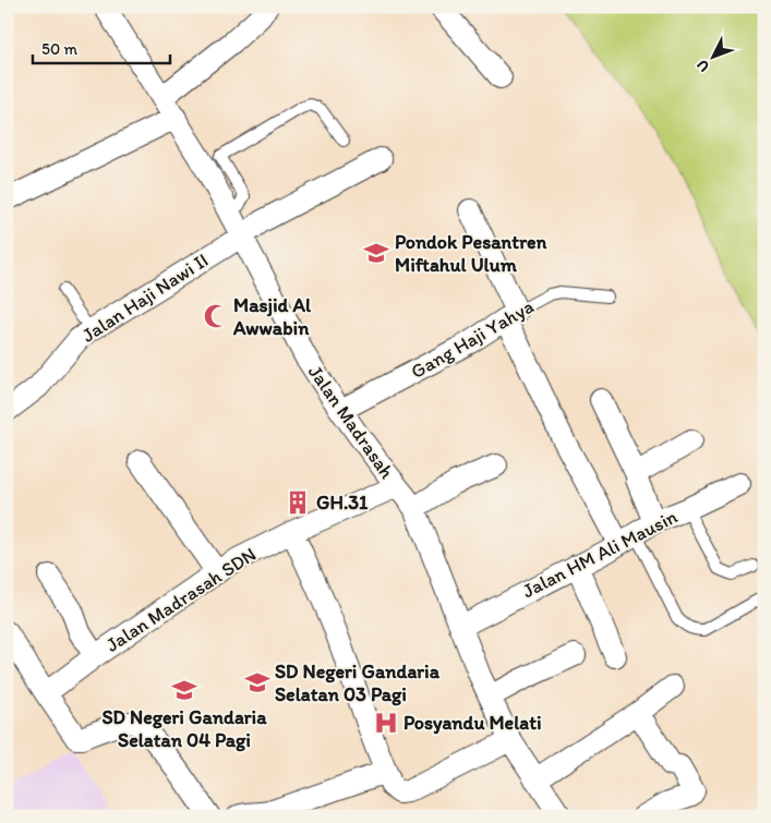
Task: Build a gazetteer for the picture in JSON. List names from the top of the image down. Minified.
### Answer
{"streets":{"street":["Jalan Haji Nawi II","Gang Haji Yahya","Jalan Madrasah","Jalan HM Ali Mausin","Jalan Madrasah SDN"]},"crossings":[["Jalan Haji Nawi II","Jalan Madrasah"],["Gang Haji Yahya","Jalan Madrasah"],["Jalan Madrasah","Jalan HM Ali Mausin"],["Jalan Madrasah","Jalan Madrasah SDN"]],"places":{"school or university":["Pondok Pesantren Miftahul Ulum","SD Negeri Gandaria Selatan 03 Pagi","SD Negeri Gandaria Selatan 04 Pagi"],"mosque":["Masjid Al Awwabin"],"building":["GH.31"],"hospital":["Posyandu Melati"]},"scale_bar":"50 m","north":"bottom left"}
